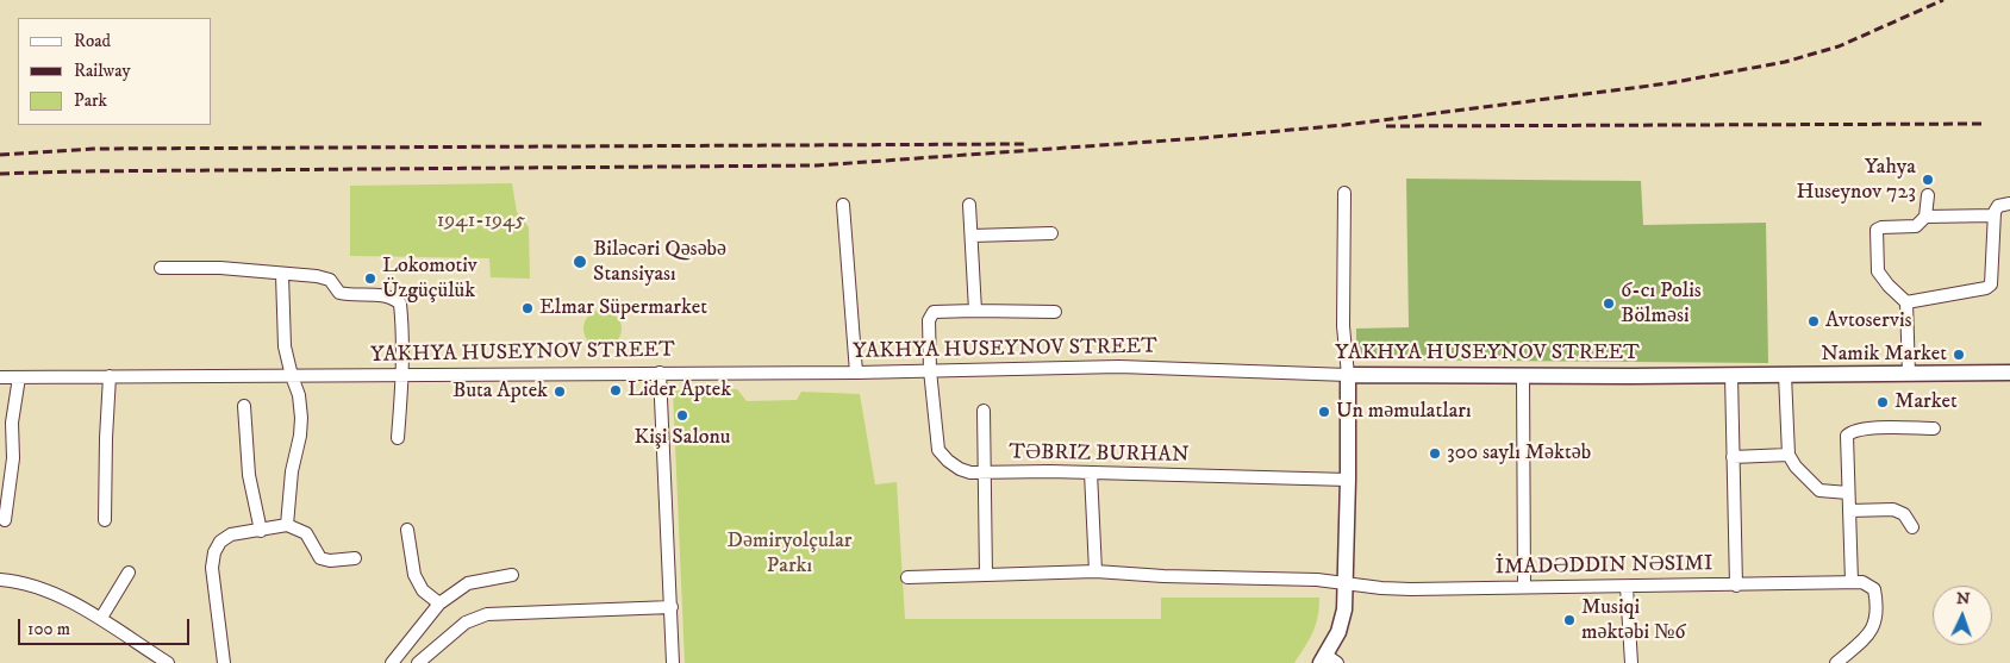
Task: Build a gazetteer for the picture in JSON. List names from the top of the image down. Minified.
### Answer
{"streets":{"main road":["YAKHYA HUSEYNOV STREET"],"street":["TƏBRIZ BURHAN","İMADƏDDIN NƏSIMI"]},"crossings":[["YAKHYA HUSEYNOV STREET","TƏBRIZ BURHAN"]],"parks":["1941-1945","Dəmiryolçular Parkı"],"places":["Yahya Huseynov 723","Biləcəri Qəsəbə Stansiyası","Lokomotiv Üzgüçülük","6-cı Polis Bölməsi","Elmar Süpermarket","Avtoservis","Namik Market","Lider Aptek","Buta Aptek","Market","Un məmulatları","Kişi Salonu","300 saylı Məktəb","Musiqi məktəbi №6"],"legend":["Road","Railway","Park"],"scale_bar":"100 m","north":"top"}
